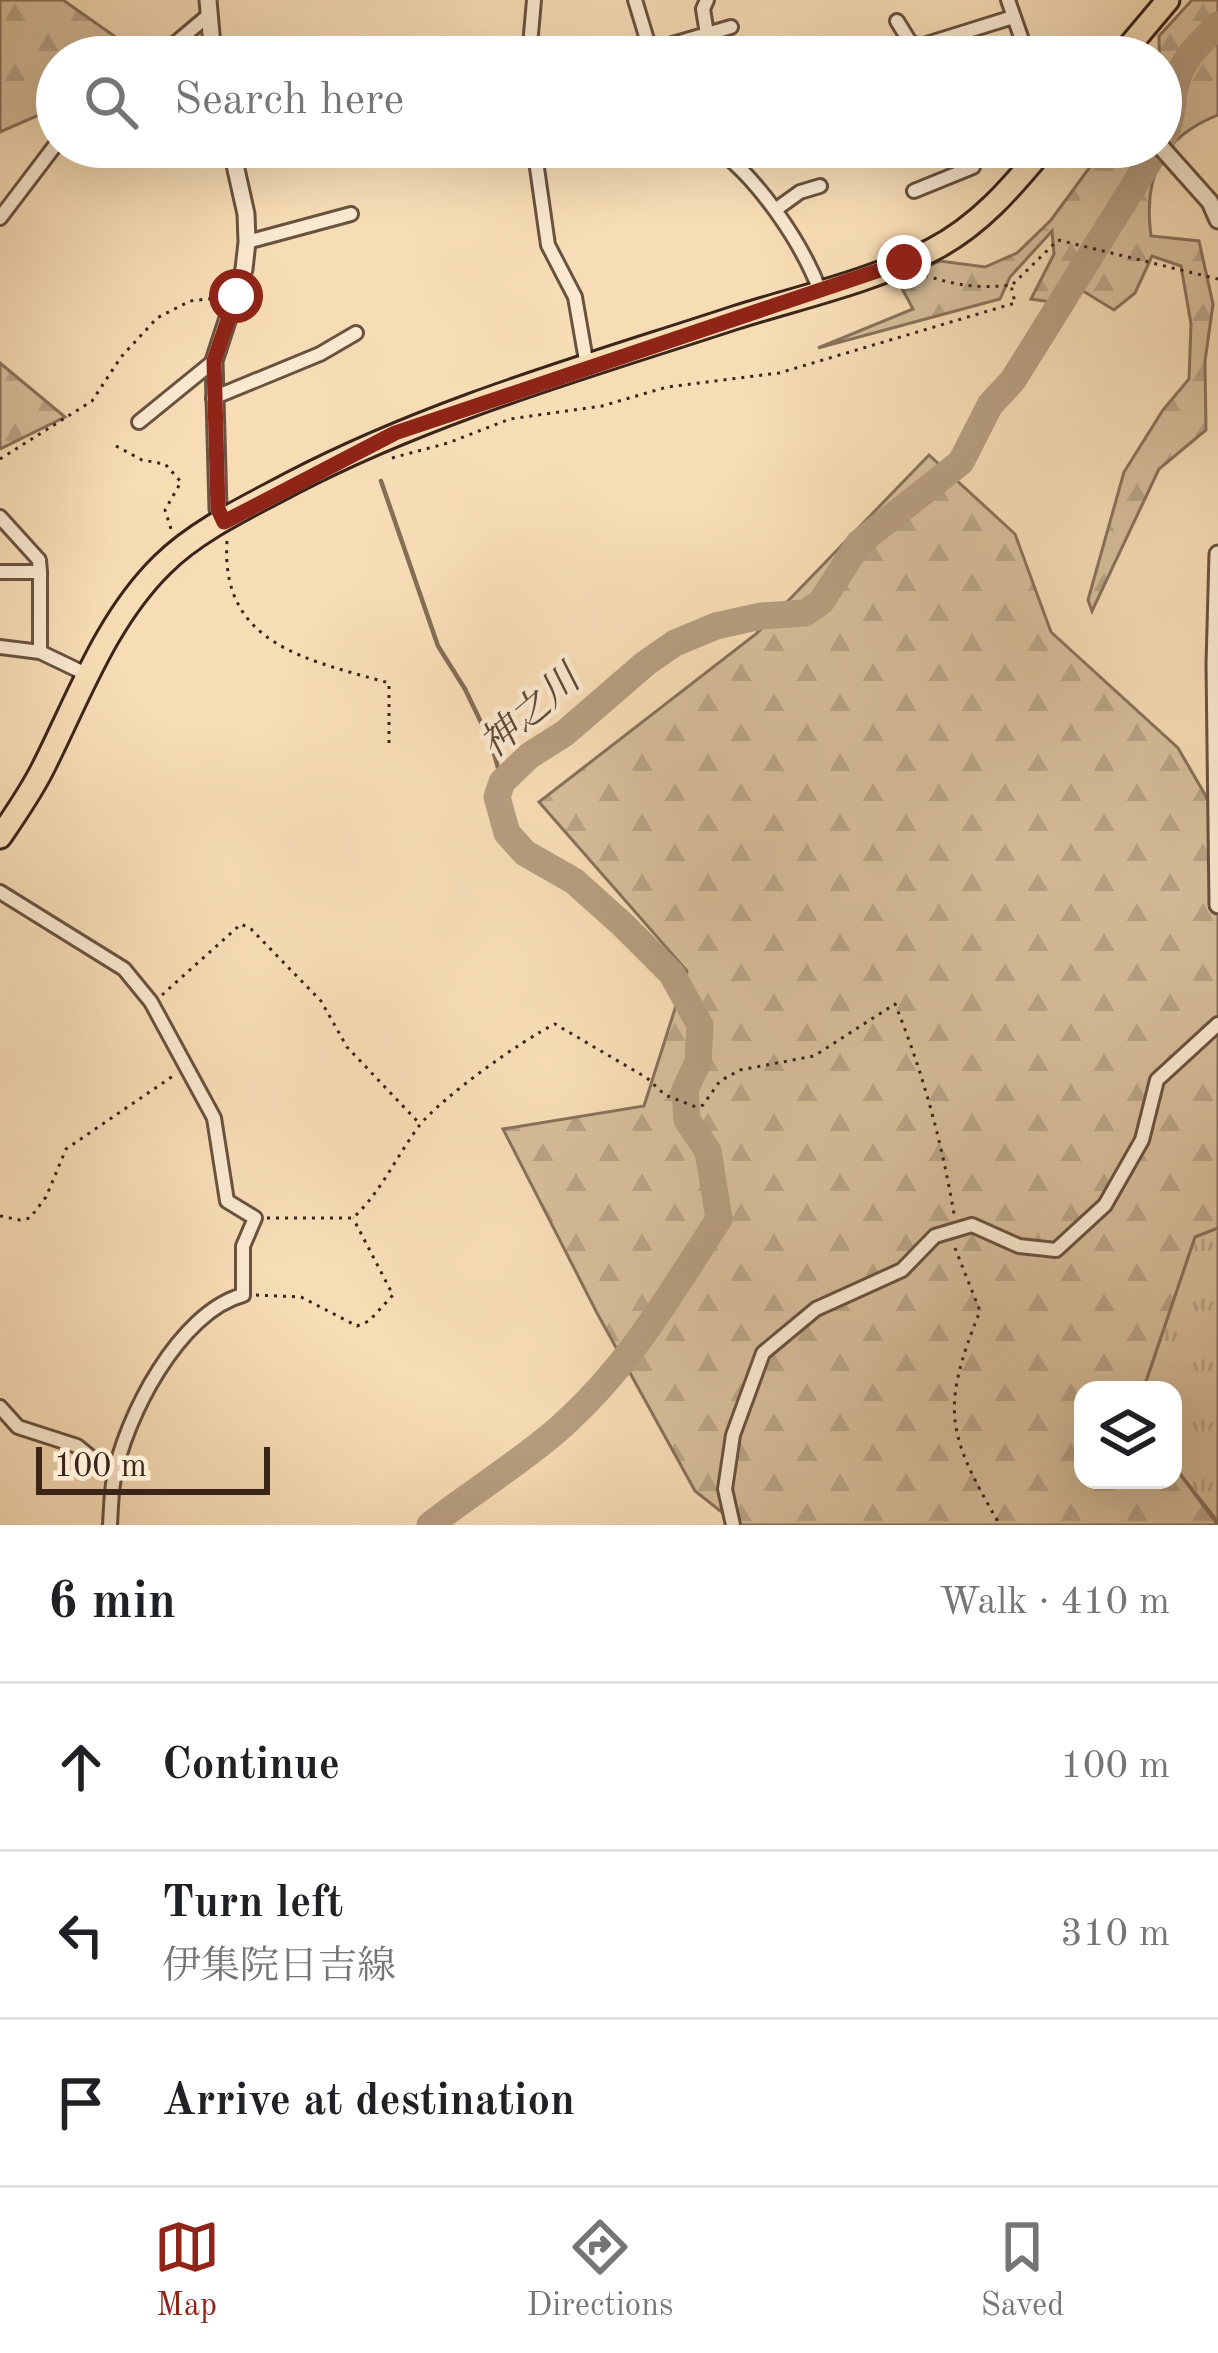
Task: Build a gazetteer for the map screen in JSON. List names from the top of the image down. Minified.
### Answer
{"water":["神之川"],"scale_bar":"100 m","page":{"search":"Search here","scale":"100 m","heading":["6 min","Walk · 410 m"],"list":[["Continue","100 m"],["Turn left","伊集院日吉線","310 m"],"Arrive at destination"],"nav":["Map","Directions","Saved"]}}
